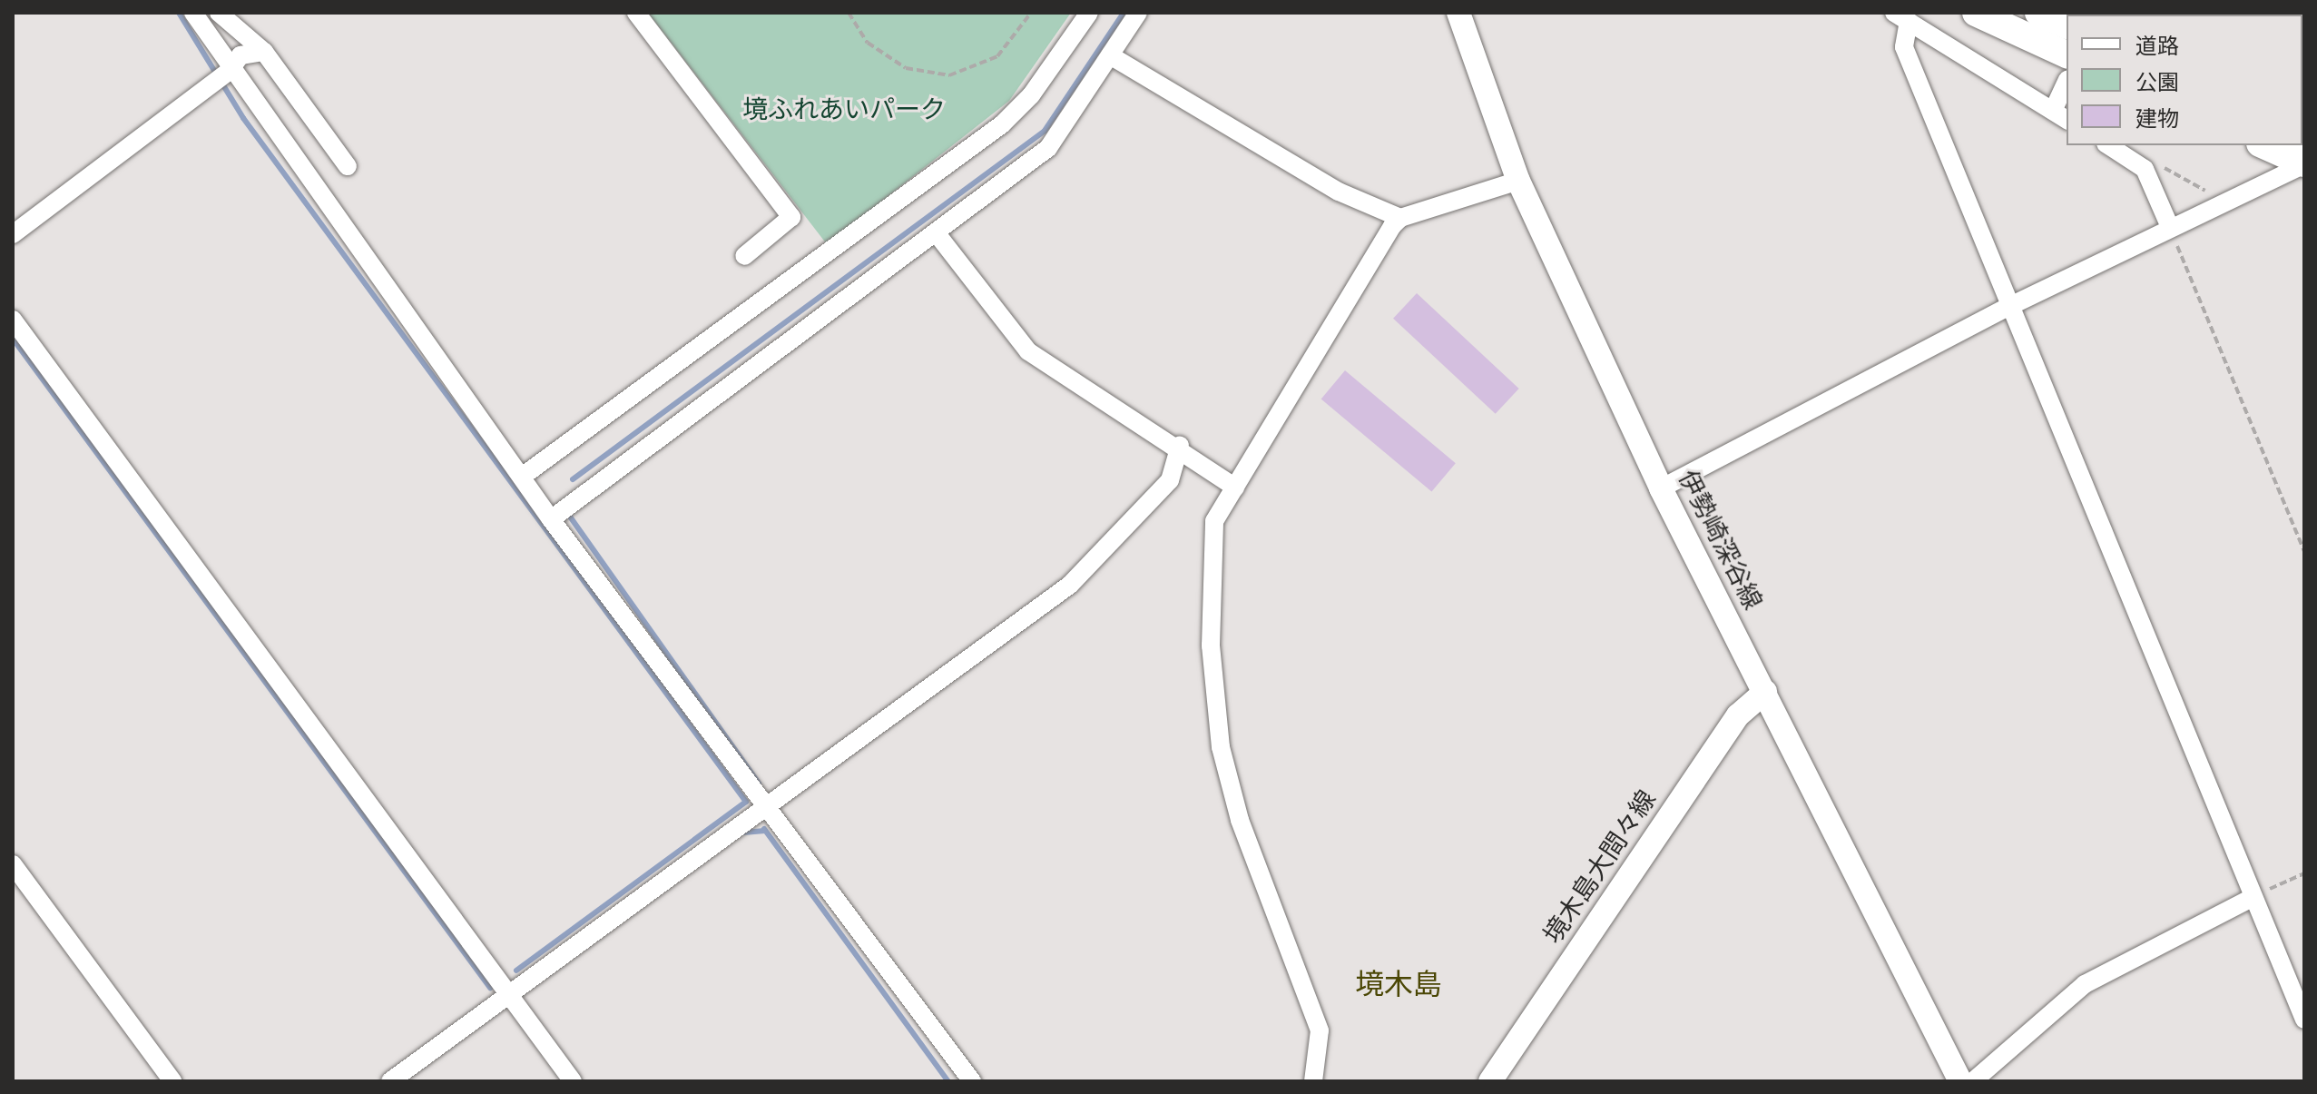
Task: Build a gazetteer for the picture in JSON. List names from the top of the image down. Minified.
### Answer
{"streets":{"main road":["伊勢崎深谷線","境木島大間々線"]},"crossings":[["伊勢崎深谷線","境木島大間々線"]],"districts":["境木島"],"parks":["境ふれあいパーク"],"legend":["道路","公園","建物"]}
